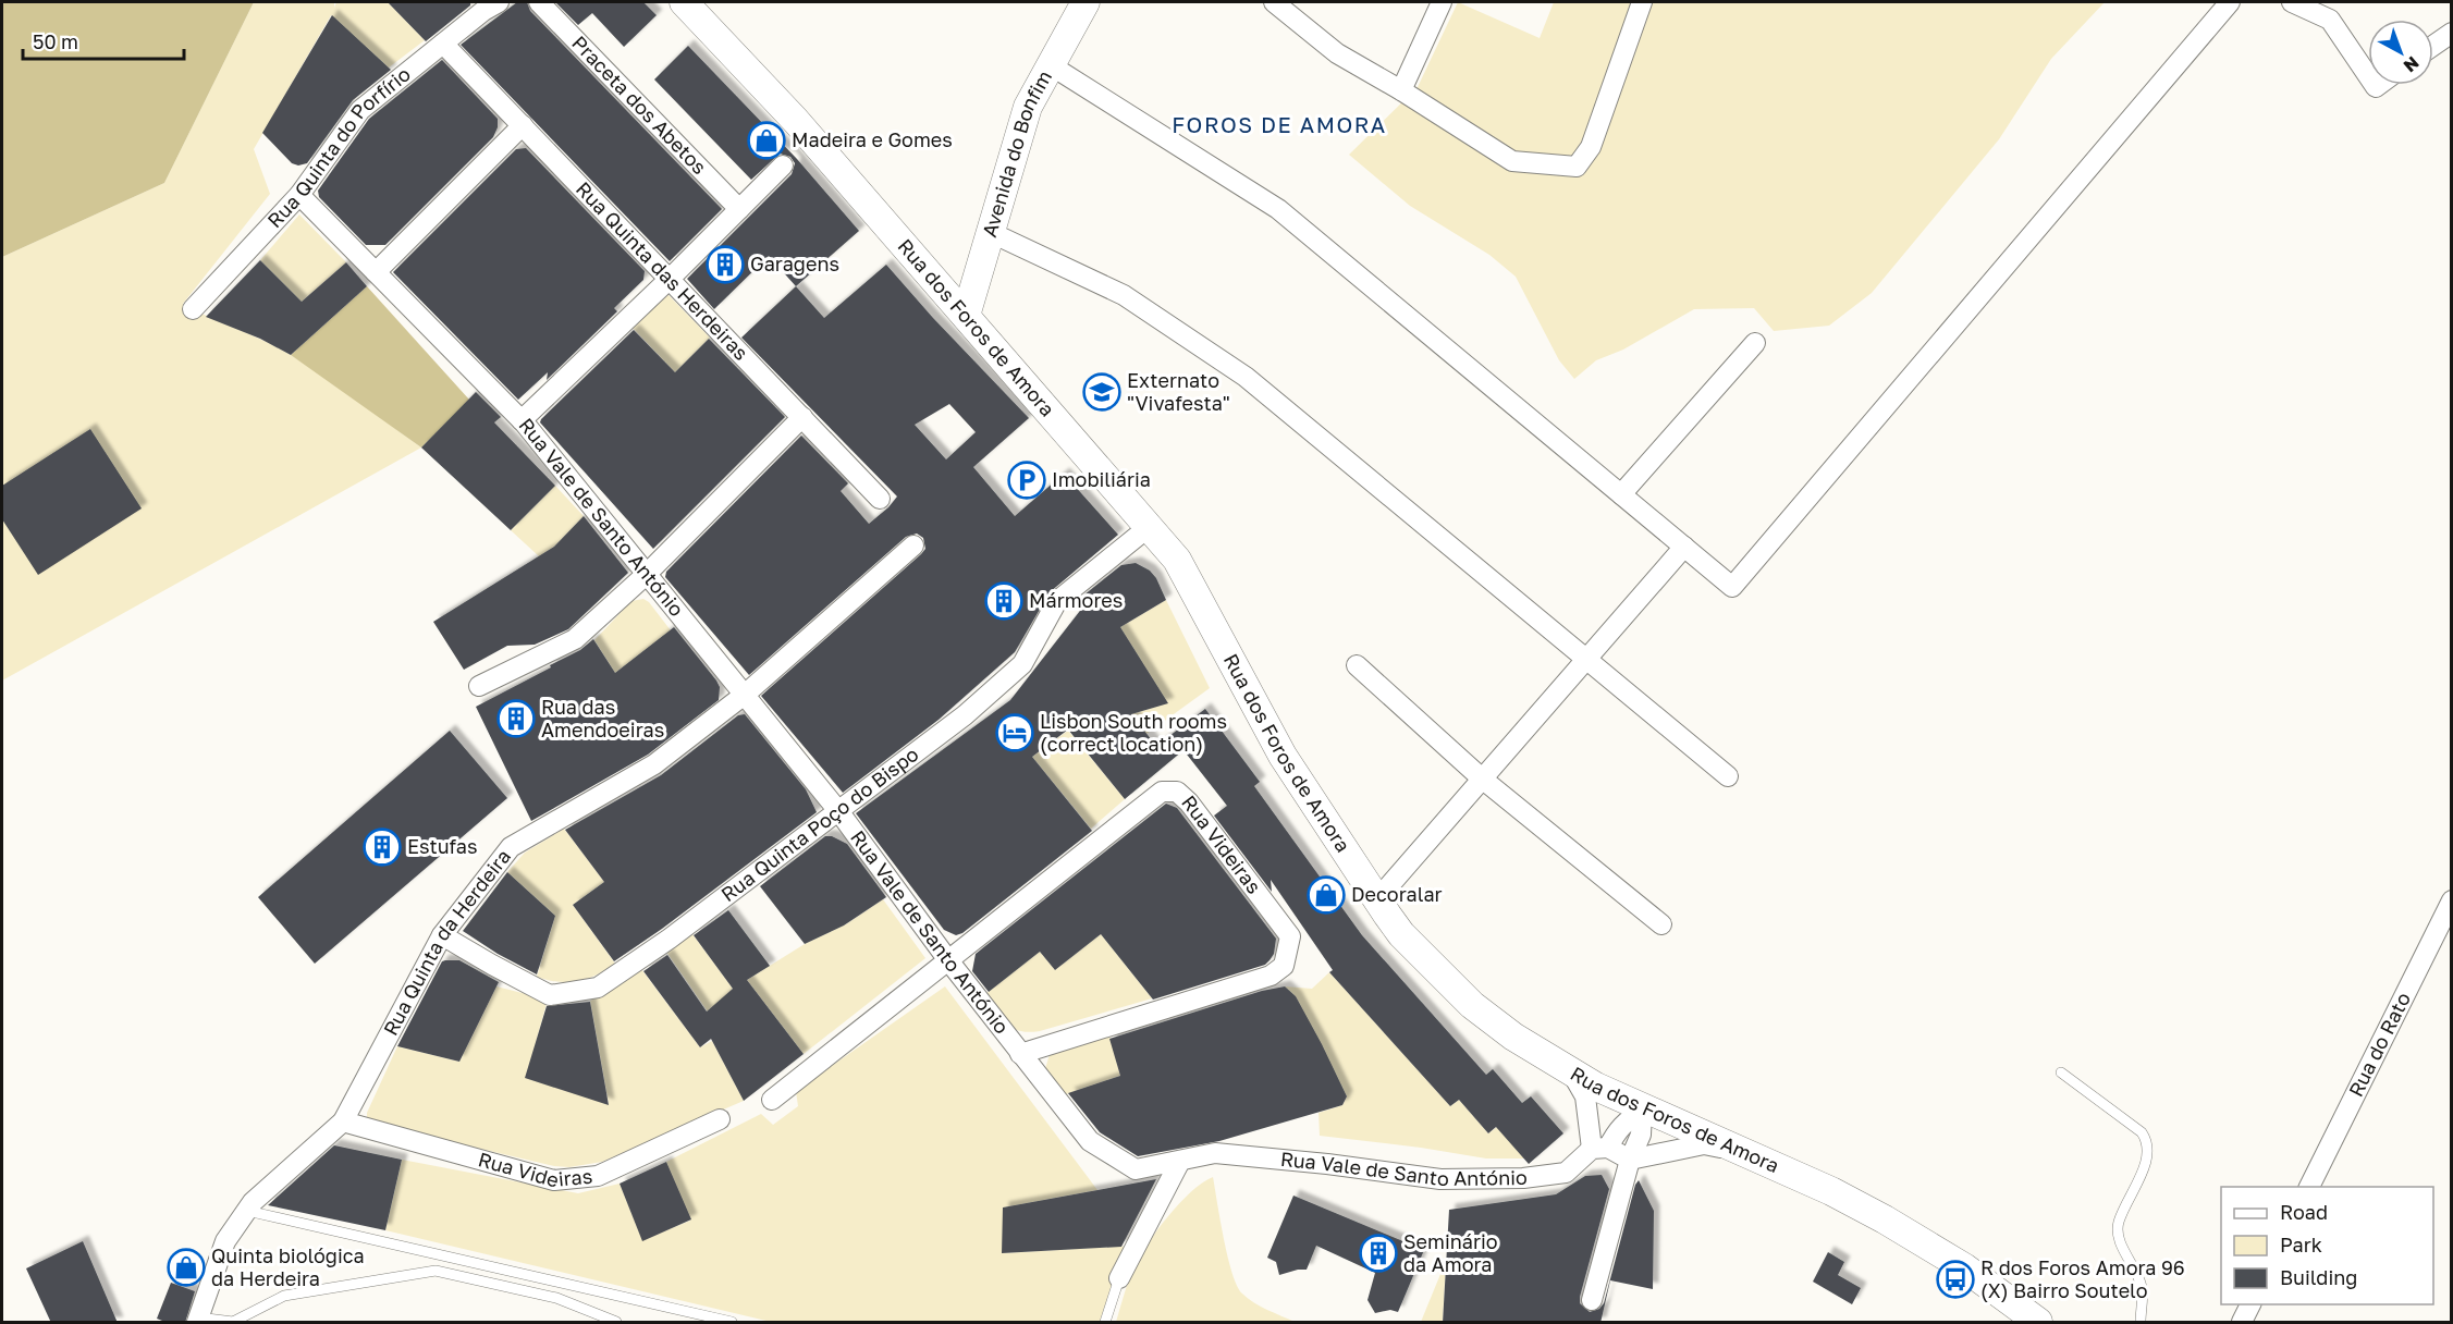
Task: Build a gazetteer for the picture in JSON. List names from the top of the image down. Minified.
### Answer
{"streets":{"main road":["Avenida do Bonfim","Rua dos Foros de Amora"],"street":["Praceta dos Abetos","Rua Quinta do Porfírio","Rua Quinta das Herdeiras","Rua Vale de Santo António","Rua Quinta Poço do Bispo","Rua Videiras","Rua Quinta da Herdeira","Rua do Rato"]},"crossings":[["Rua Quinta do Porfírio","Rua Quinta das Herdeiras"],["Rua Quinta do Porfírio","Rua Vale de Santo António"],["Avenida do Bonfim","Rua dos Foros de Amora"],["Rua dos Foros de Amora","Rua Vale de Santo António"],["Rua dos Foros de Amora","Rua Quinta Poço do Bispo"],["Rua Vale de Santo António","Rua Quinta Poço do Bispo"],["Rua Vale de Santo António","Rua Videiras"],["Rua Vale de Santo António","Rua Quinta da Herdeira"],["Rua Quinta Poço do Bispo","Rua Quinta da Herdeira"],["Rua Videiras","Rua Quinta da Herdeira"]],"districts":["FOROS DE AMORA"],"places":{"shop":["Madeira e Gomes","Decoralar","Quinta biológica da Herdeira"],"building":["Garagens","Mármores","Rua das Amendoeiras","Estufas","Seminário da Amora"],"school or university":["Externato \"Vivafesta\""],"parking":["Imobiliária"],"hotel":["Lisbon South rooms (correct location)"],"bus stop":["R dos Foros Amora 96 (X) Bairro Soutelo"]},"legend":["Road","Park","Building"],"scale_bar":"50 m","north":"bottom right"}
